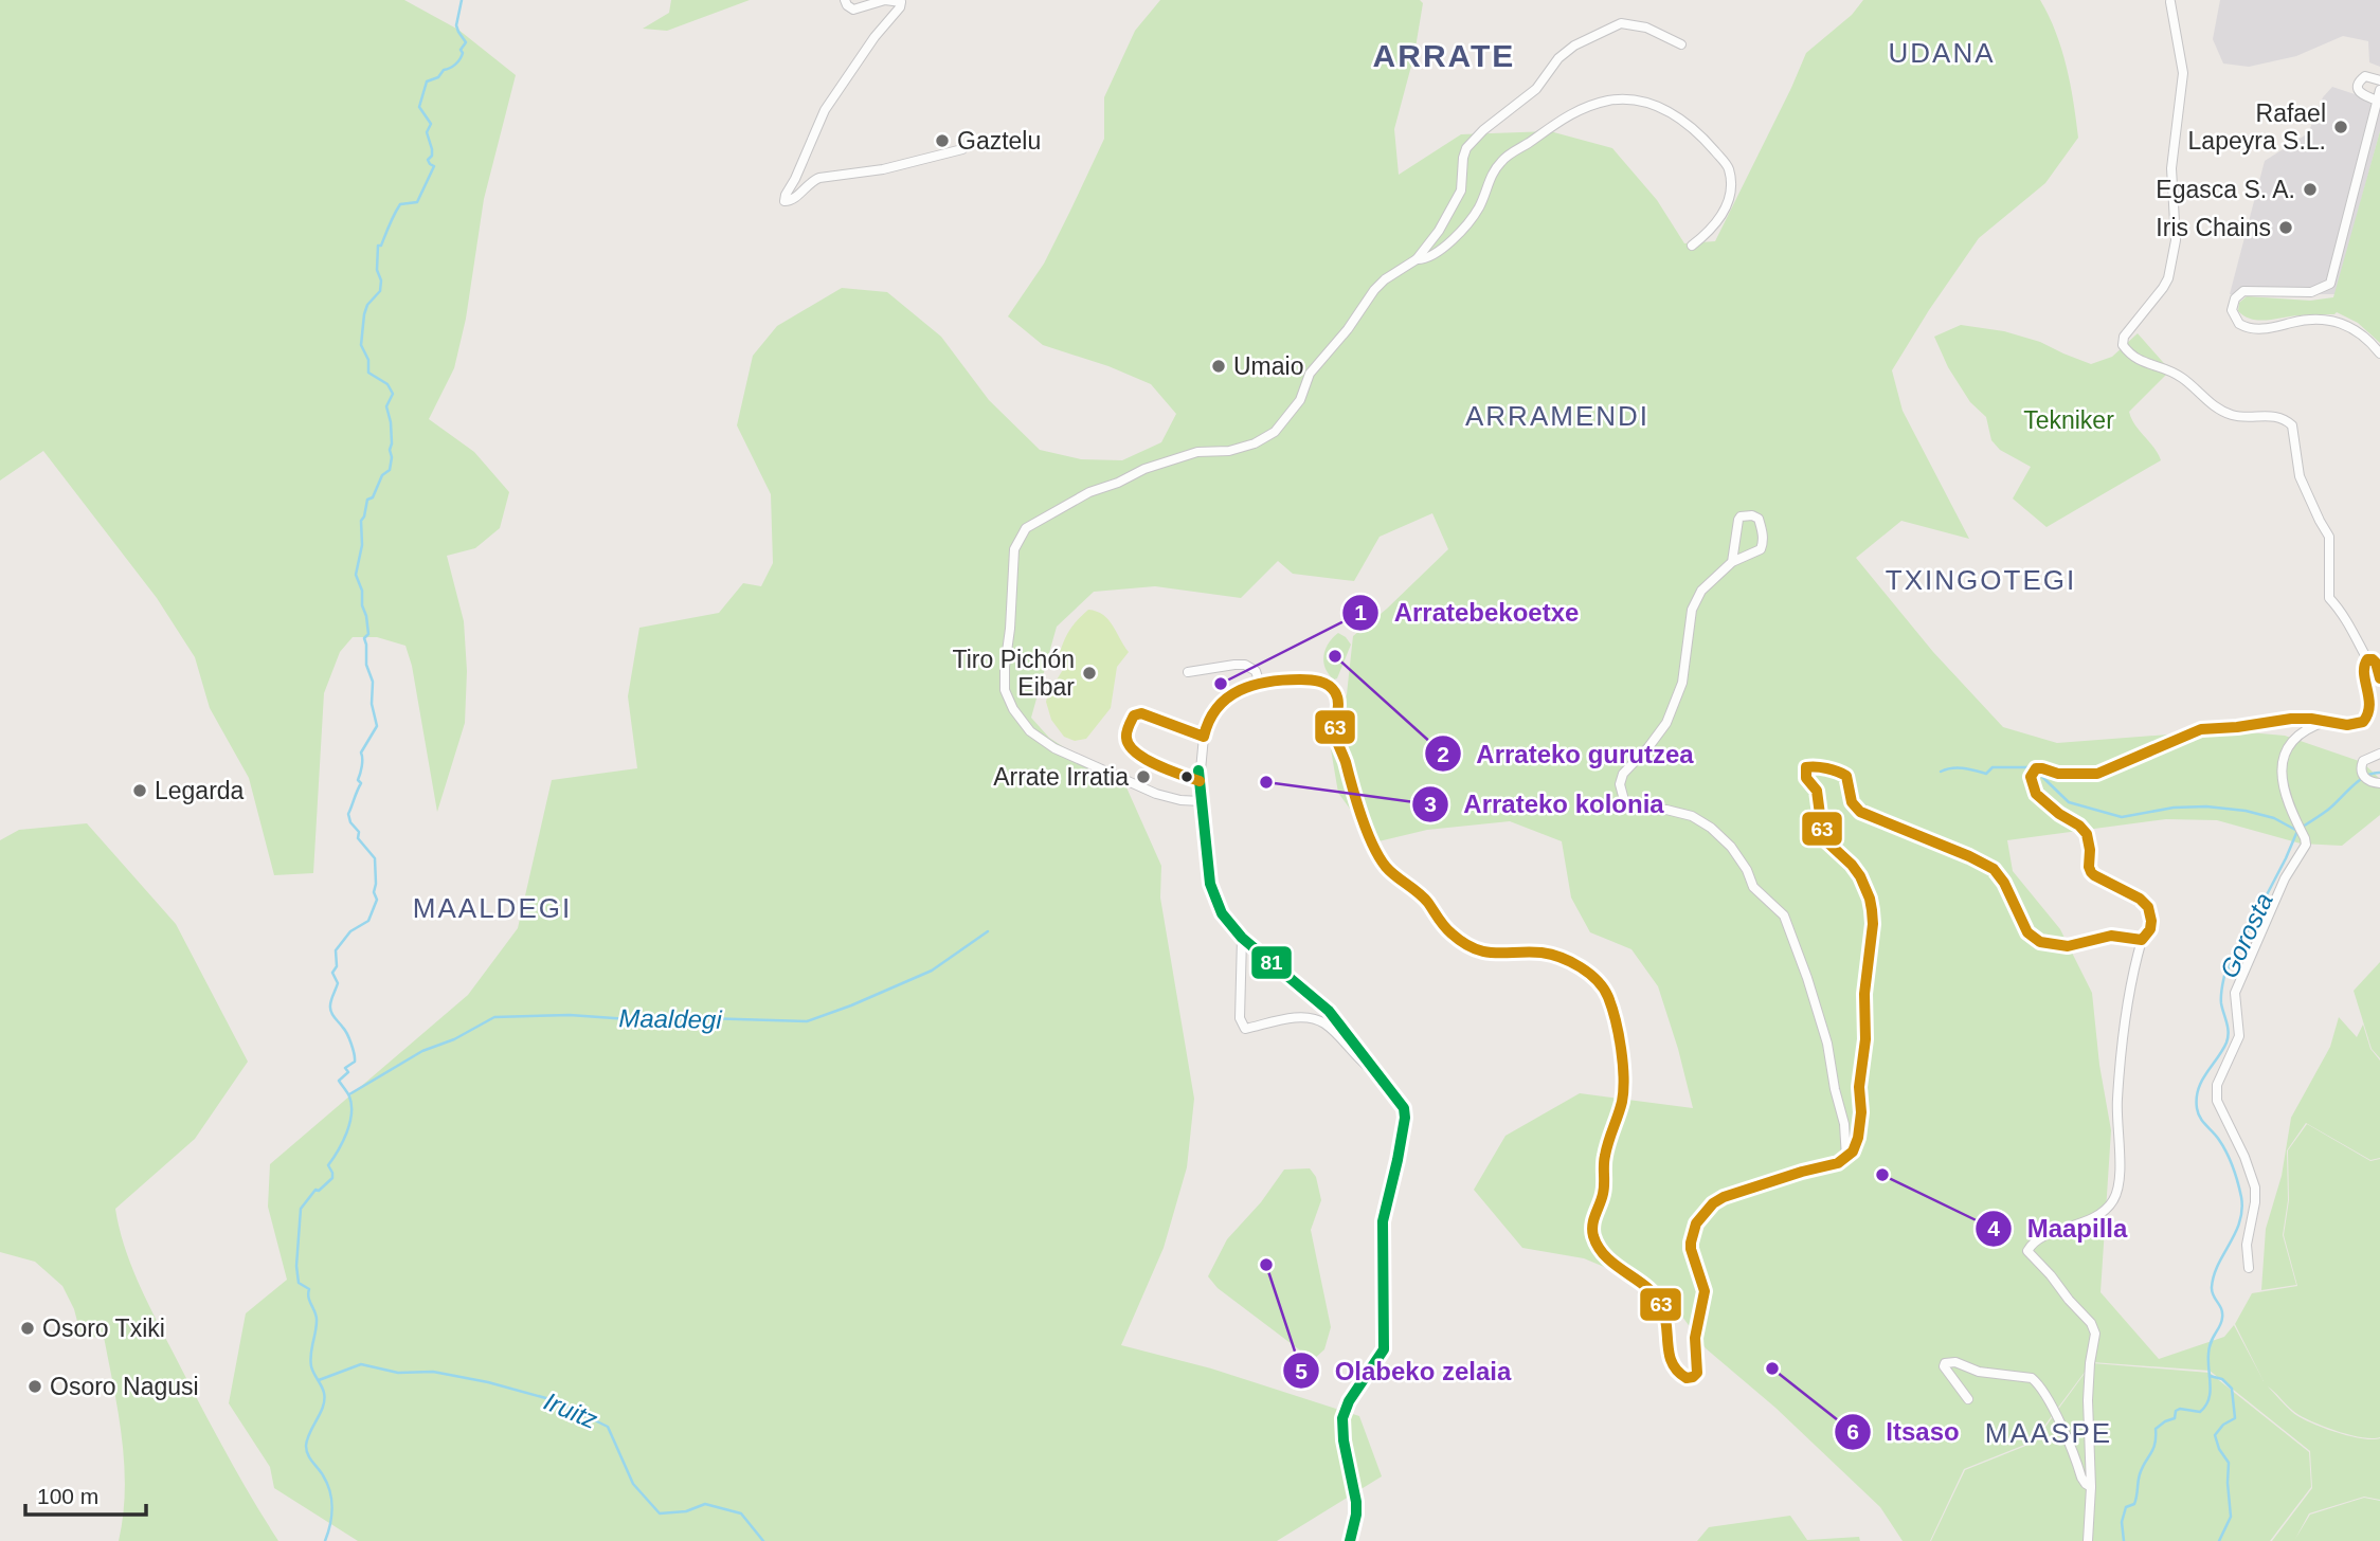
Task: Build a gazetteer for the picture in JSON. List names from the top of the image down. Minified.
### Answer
{"districts":["UDANA","ARRATE","ARRAMENDI","TXINGOTEGI","MAALDEGI","MAASPE"],"water":["Gorosta","Maaldegi","Iruitz"],"parks":["Tekniker"],"places":["Rafael Lapeyra S.L.","Gaztelu","Egasca S. A.","Iris Chains","Umaio","Arrateko gurutzea","Tiro Pichón Eibar","Arratebekoetxe","Arrate Irratia","Arrateko kolonia","Legarda","Maapilla","Olabeko zelaia","Osoro Txiki","Itsaso","Osoro Nagusi"],"lines":["transit line 63","transit line 81"],"scale_bar":"100 m"}
